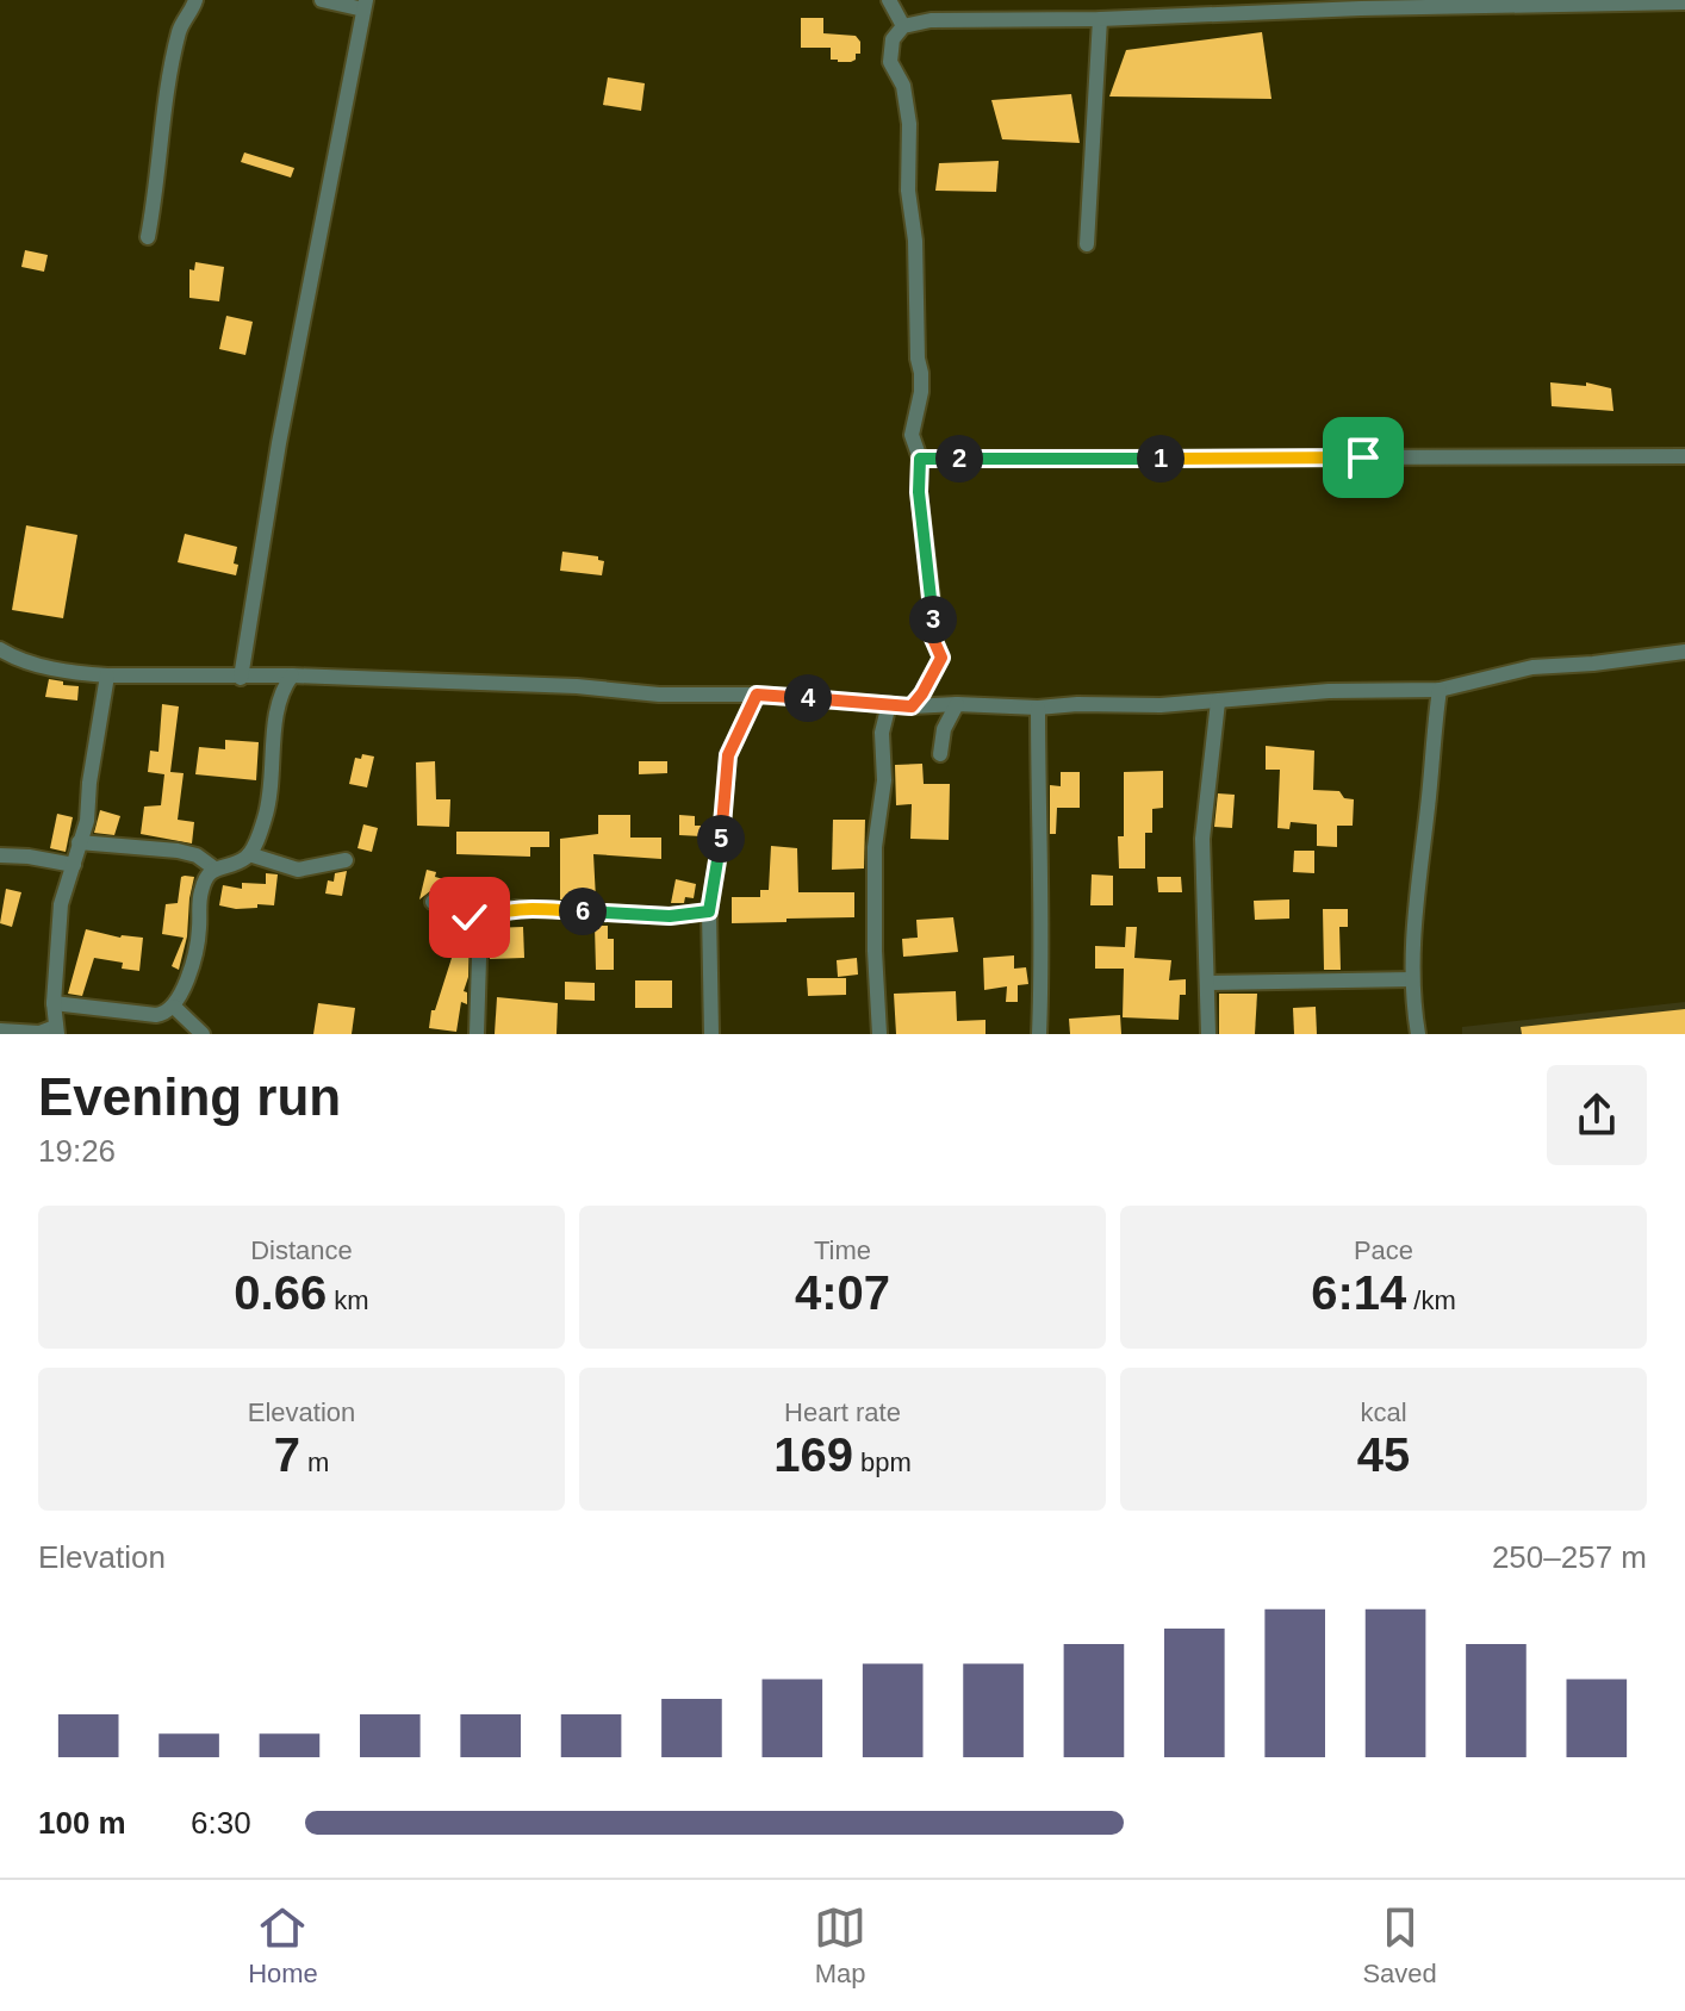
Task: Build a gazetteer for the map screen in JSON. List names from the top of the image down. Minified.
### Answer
{"page":{"pins":["1","2","3","4","5","6"],"heading":["Evening run","19:26"],"stats":[["Distance","0.66 km"],["Time","4:07"],["Pace","6:14 /km"],["Elevation","7 m"],["Heart rate","169 bpm"],["kcal","45"]],"chart":["Elevation","250–257 m"],"list":[{"name":"100 m","note":"6:30"}],"tabs":["Home","Map","Saved"]}}
